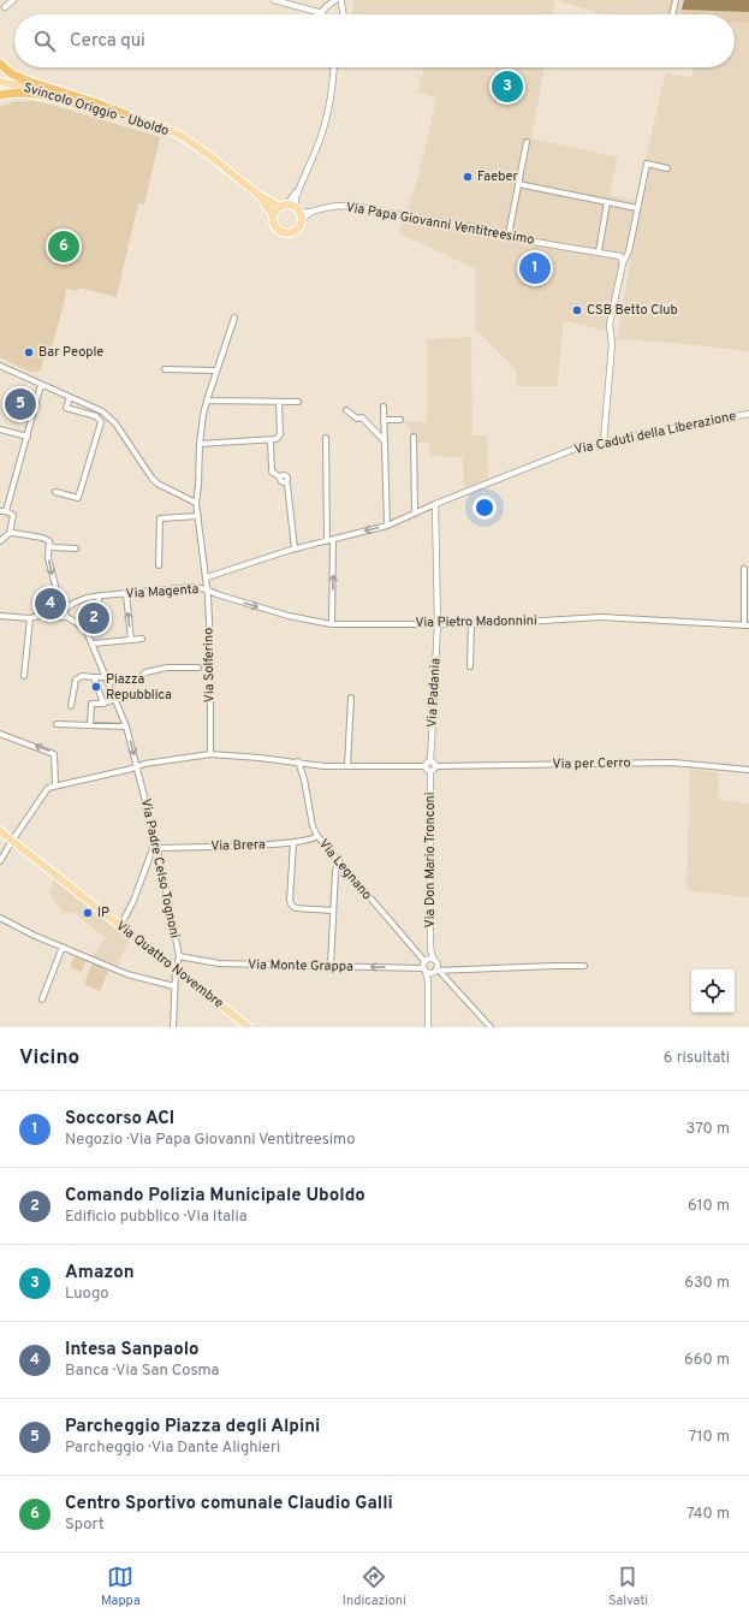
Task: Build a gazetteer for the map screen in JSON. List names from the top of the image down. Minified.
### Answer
{"streets":{"main road":["Svincolo Origgio - Uboldo","Via Quattro Novembre"],"street":["Via Papa Giovanni Ventitreesimo","Via Caduti della Liberazione","Via Magenta","Via Pietro Madonnini","Via Solferino","Via Padania","Via per Cerro","Via Brera","Via Don Mario Tronconi","Via Padre Celso Tognoni","Via Legnano","Via Monte Grappa"]},"crossings":[["Svincolo Origgio - Uboldo","Via Papa Giovanni Ventitreesimo"],["Via Caduti della Liberazione","Via Solferino"],["Via Caduti della Liberazione","Via Padania"],["Via Magenta","Via Pietro Madonnini"],["Via Magenta","Via Solferino"],["Via Pietro Madonnini","Via Solferino"],["Via Pietro Madonnini","Via Padania"],["Via Padania","Via per Cerro"],["Via Padania","Via Don Mario Tronconi"],["Via per Cerro","Via Don Mario Tronconi"],["Via Brera","Via Padre Celso Tognoni"],["Via Brera","Via Legnano"],["Via Don Mario Tronconi","Via Legnano"],["Via Don Mario Tronconi","Via Monte Grappa"],["Via Padre Celso Tognoni","Via Quattro Novembre"],["Via Padre Celso Tognoni","Via Monte Grappa"],["Via Legnano","Via Monte Grappa"]],"one_way":["Via Monte Grappa"],"places":["Faeber","CSB Betto Club","Bar People","Piazza Repubblica","IP"],"page":{"search":"Cerca qui","pins":["3","6","1","5","4","2"],"heading":["Vicino","6 risultati"],"list":[{"mark":"1","name":"Soccorso ACI","note":"Negozio · Via Papa Giovanni Ventitreesimo","value":"370 m"},{"mark":"2","name":"Comando Polizia Municipale Uboldo","note":"Edificio pubblico · Via Italia","value":"610 m"},{"mark":"3","name":"Amazon","note":"Luogo","value":"630 m"},{"mark":"4","name":"Intesa Sanpaolo","note":"Banca · Via San Cosma","value":"660 m"},{"mark":"5","name":"Parcheggio Piazza degli Alpini","note":"Parcheggio · Via Dante Alighieri","value":"710 m"},{"mark":"6","name":"Centro Sportivo comunale Claudio Galli","note":"Sport","value":"740 m"}],"nav":["Mappa","Indicazioni","Salvati"]}}
